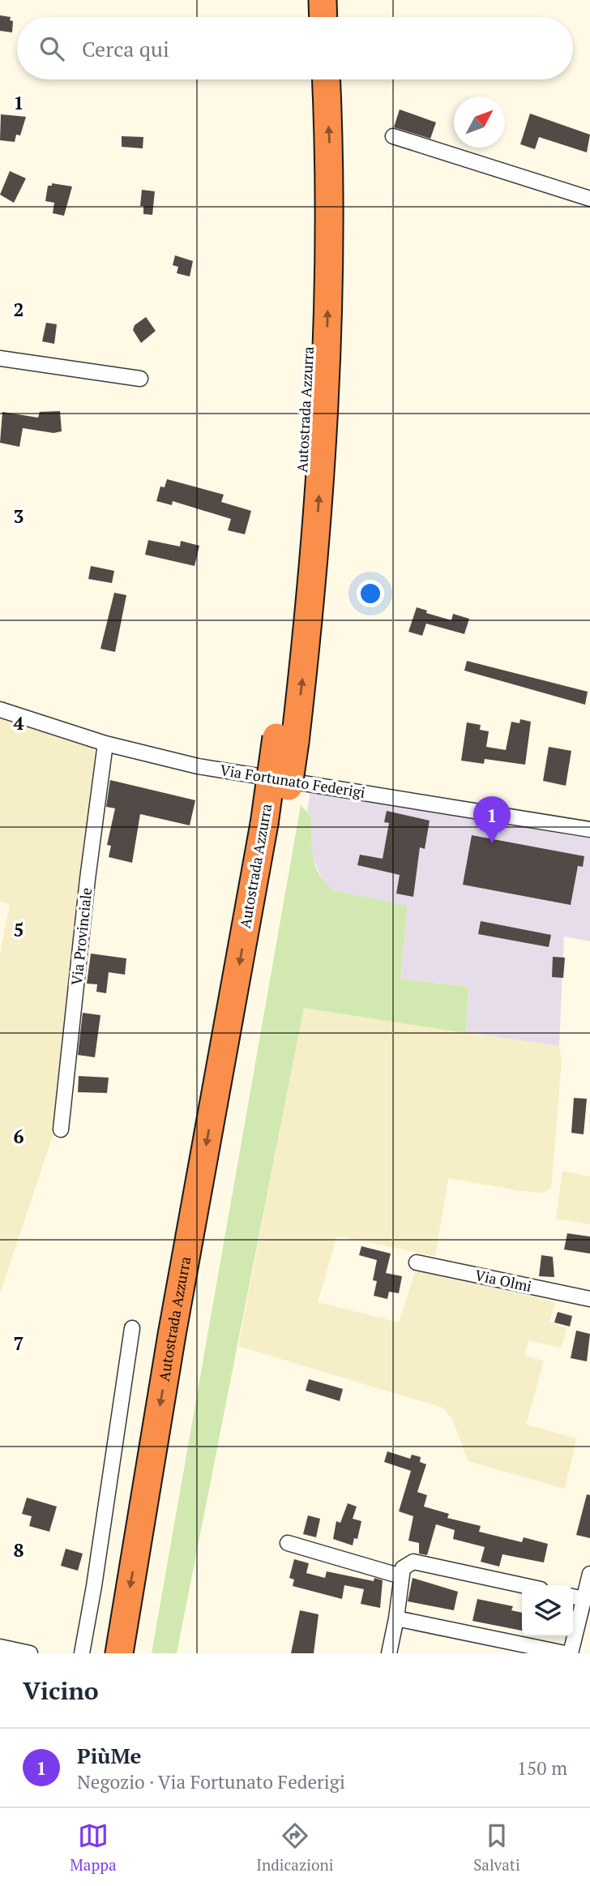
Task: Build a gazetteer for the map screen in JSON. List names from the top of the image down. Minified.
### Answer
{"streets":{"highway":["Autostrada Azzurra"],"street":["Via Fortunato Federigi","Via Provinciale","Via Olmi"]},"crossings":[["Via Fortunato Federigi","Via Provinciale"]],"north":"top right","page":{"search":"Cerca qui","pins":"1","heading":"Vicino","list":[{"mark":"1","name":"PiùMe","note":"Negozio · Via Fortunato Federigi","value":"150 m"}],"nav":["Mappa","Indicazioni","Salvati"]},"grid":{"rows":["1","2","3","4","5","6","7","8"]}}
